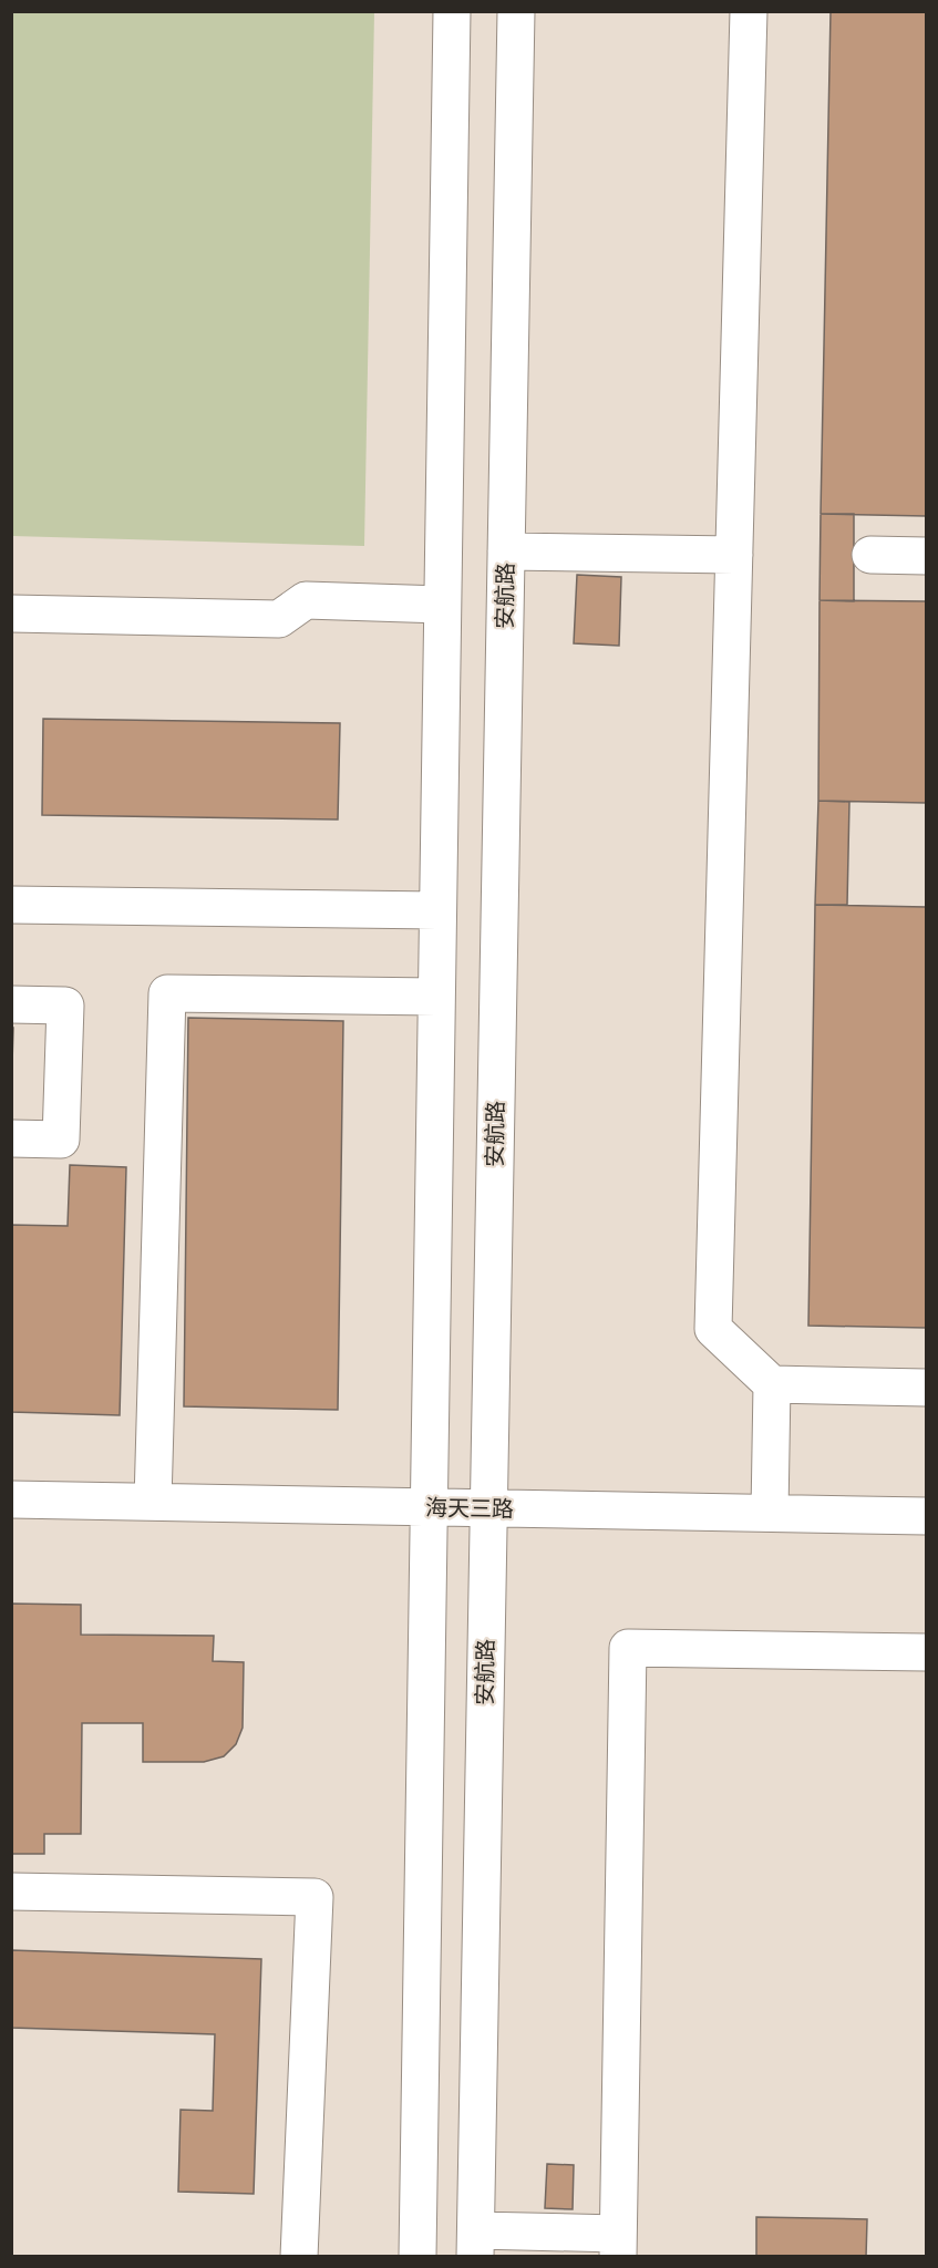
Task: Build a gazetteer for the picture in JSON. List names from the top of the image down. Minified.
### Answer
{"streets":{"street":["安航路","海天三路"]},"crossings":[["安航路","海天三路"]]}
